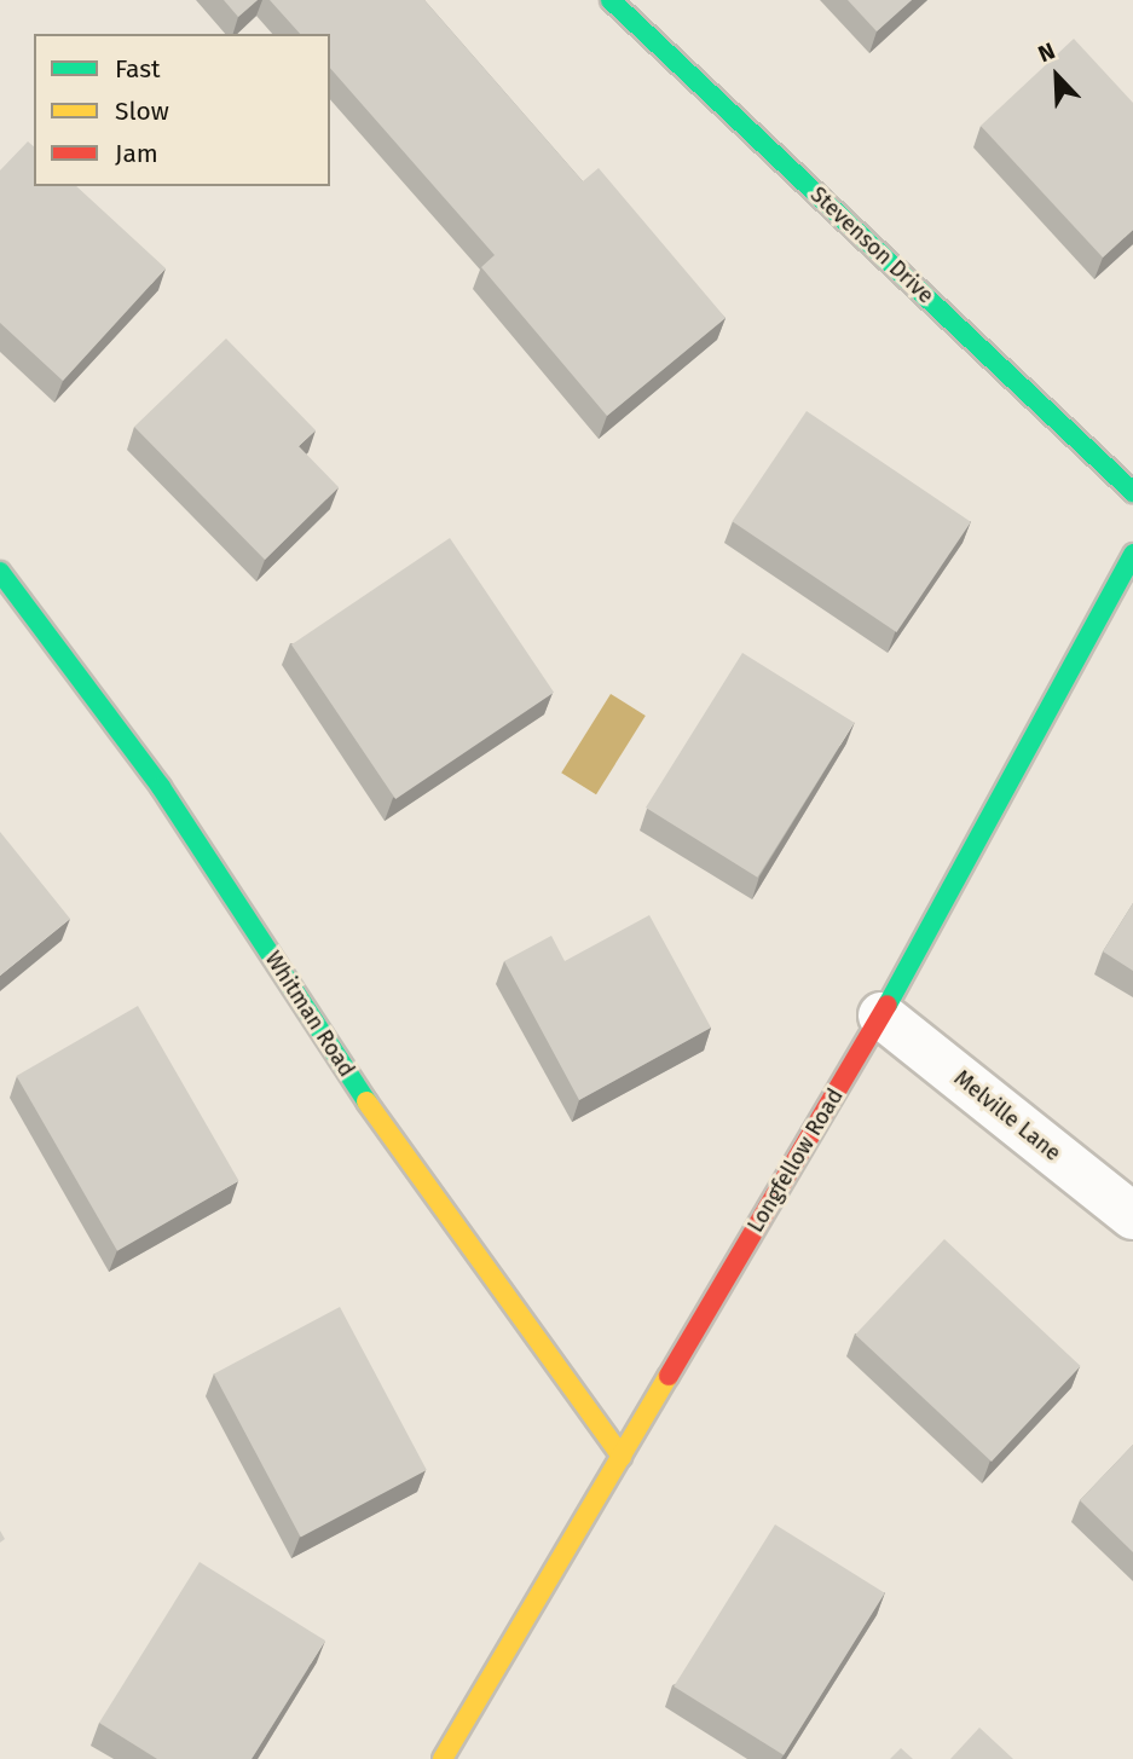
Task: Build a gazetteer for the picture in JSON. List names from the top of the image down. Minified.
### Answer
{"streets":{"street":["Stevenson Drive","Whitman Road","Melville Lane","Longfellow Road"]},"crossings":[["Whitman Road","Longfellow Road"],["Melville Lane","Longfellow Road"]],"legend":["Fast","Slow","Jam"],"north":"top left"}
